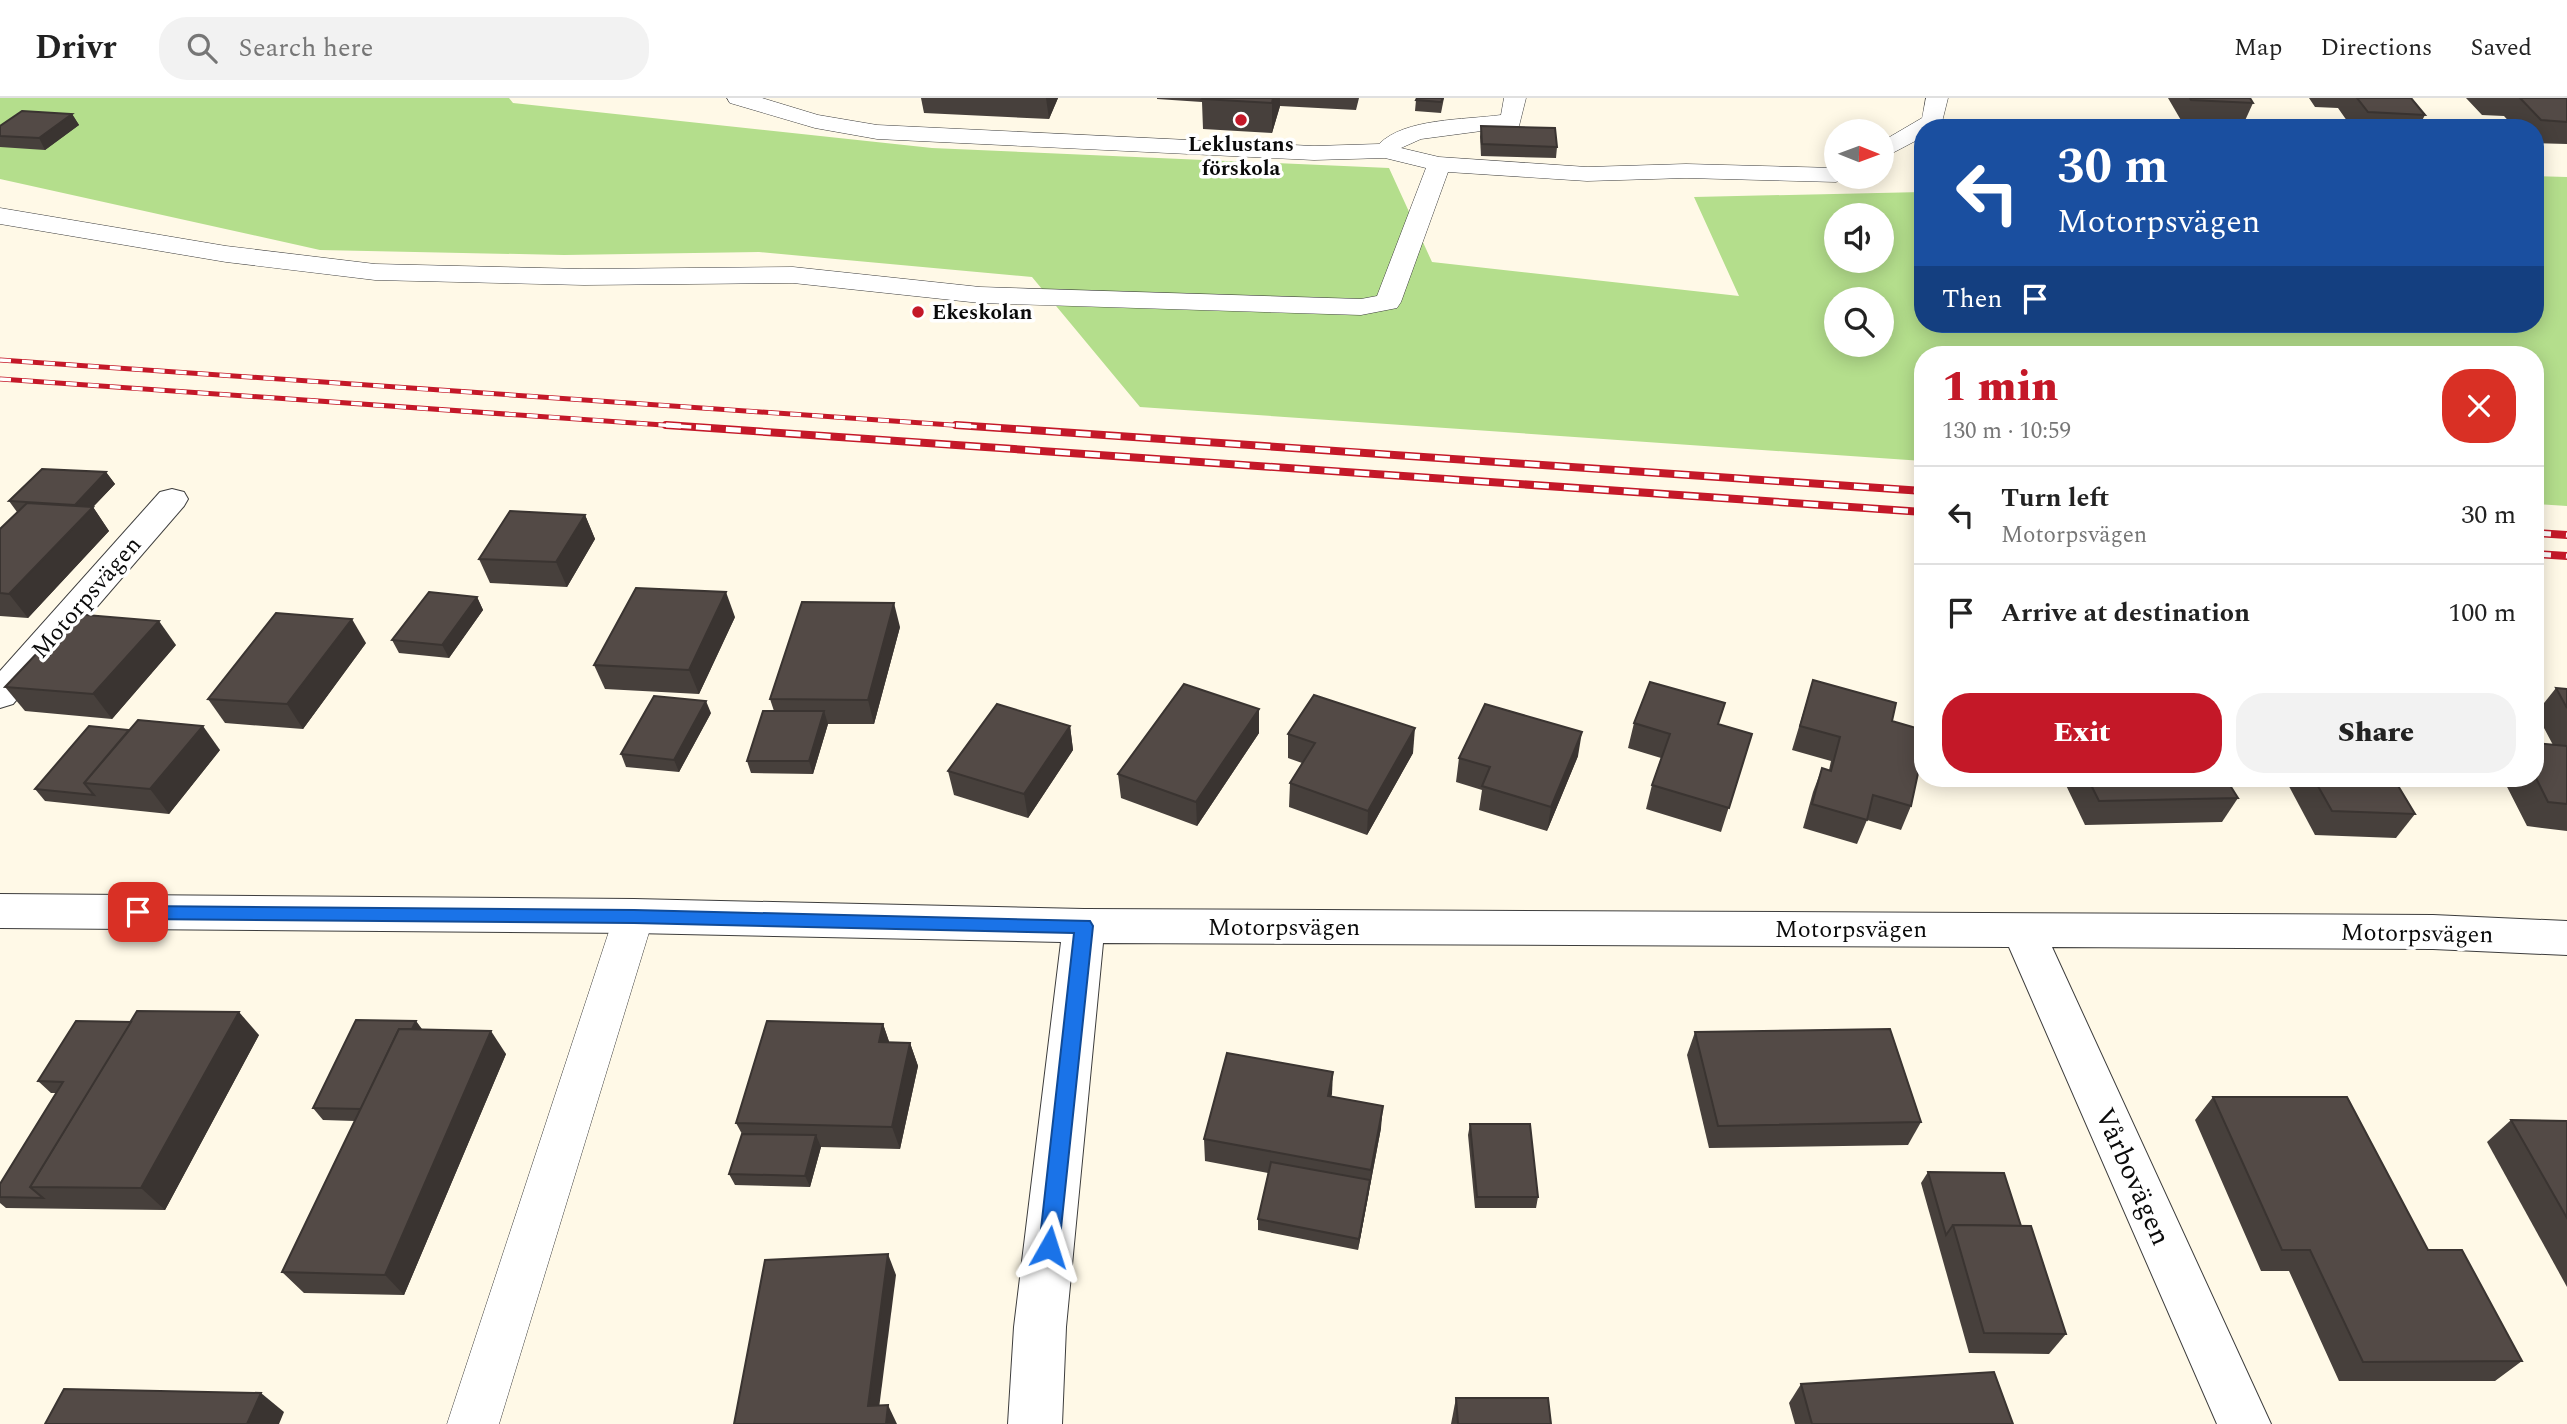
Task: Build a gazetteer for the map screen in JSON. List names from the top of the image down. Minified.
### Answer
{"streets":{"street":["Motorpsvägen","Vårbovägen"]},"crossings":[["Motorpsvägen","Vårbovägen"]],"places":["Leklustans förskola","Ekeskolan"],"north":"right","page":{"header":"Drivr","search":"Search here","nav":["Map","Directions","Saved"],"turn":["30 m","Motorpsvägen"],"then":"Then","heading":["1 min","130 m · 10:59"],"list":[{"name":"Turn left","note":"Motorpsvägen","value":"30 m"},{"name":"Arrive at destination","value":"100 m"}],"buttons":["Exit","Share"]}}
